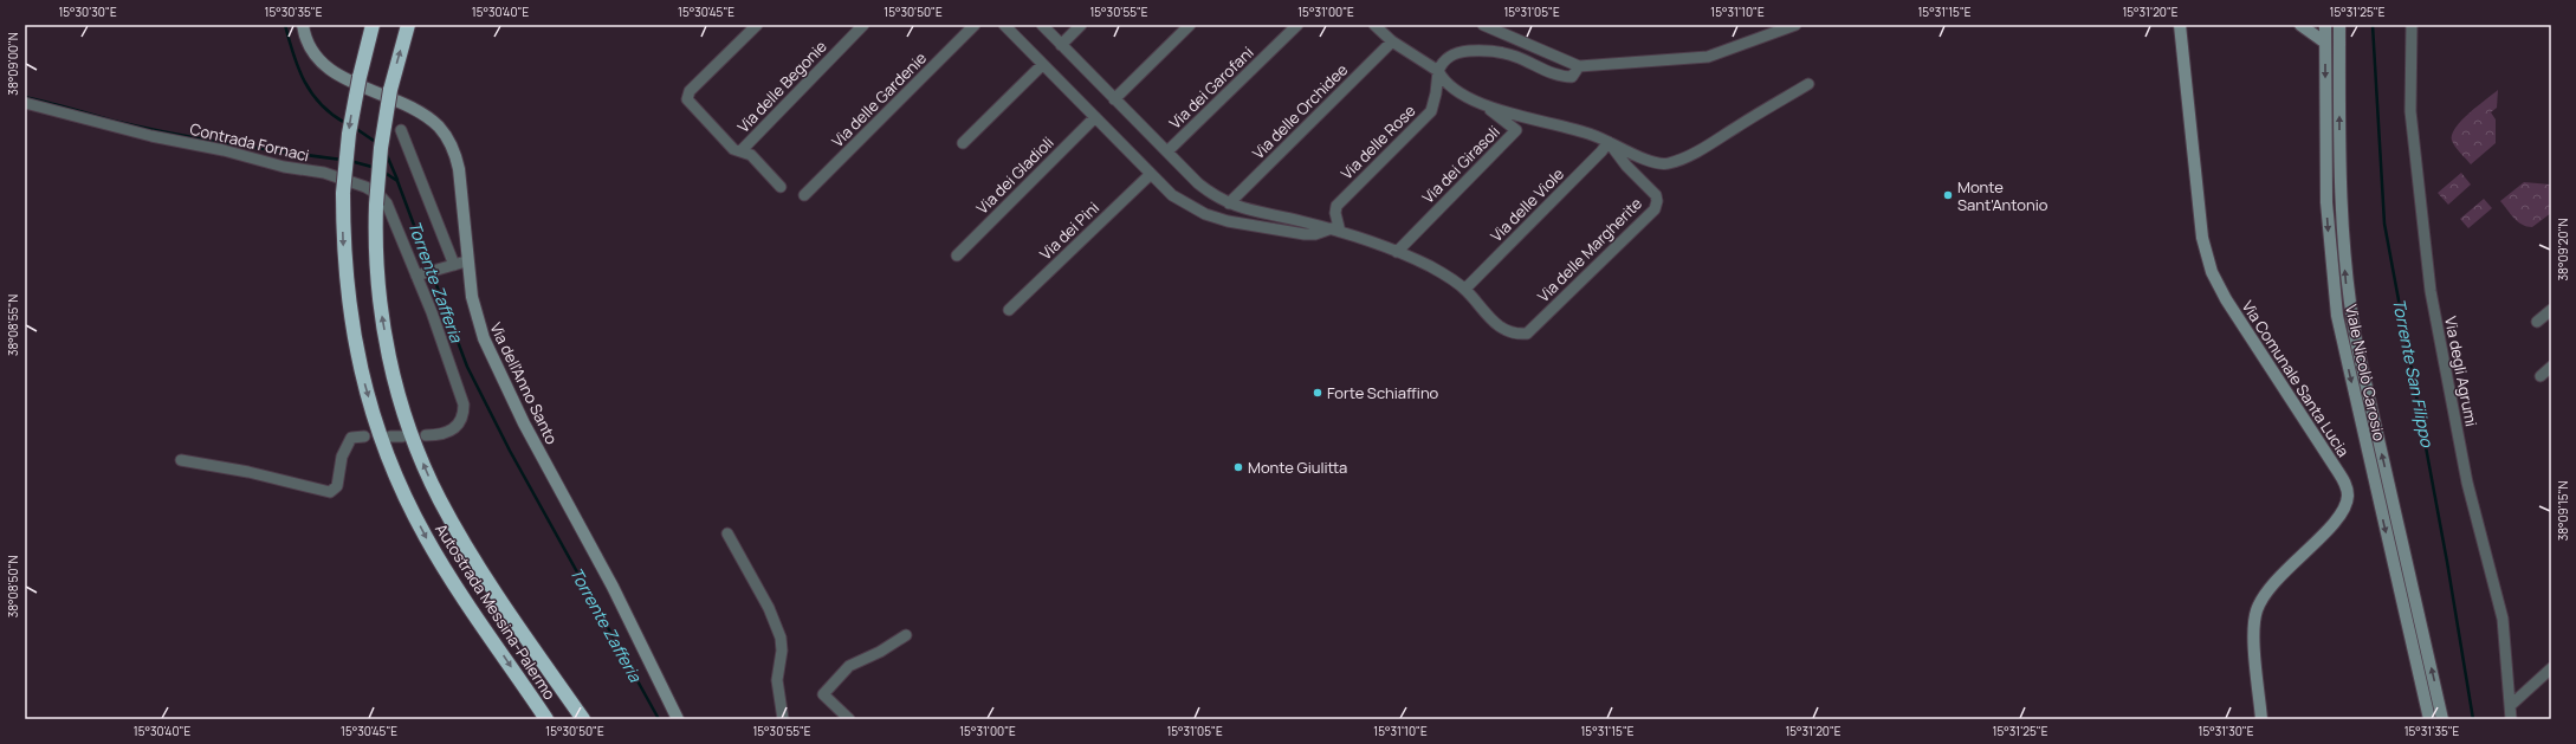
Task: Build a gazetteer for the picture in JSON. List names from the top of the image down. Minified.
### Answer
{"streets":{"highway":["Autostrada Messina-Palermo"],"street":["Via delle Begonie","Via dei Garofani","Via delle Gardenie","Via delle Orchidee","Contrada Fornaci","Via delle Rose","Via dei Girasoli","Via dei Gladioli","Via delle Viole","Via dei Pini","Via delle Margherite","Via degli Agrumi","Viale Nicolò Carosio","Via Comunale Santa Lucia","Via dell'Anno Santo"]},"crossings":[["Via delle Viole","Via delle Margherite"]],"water":["Torrente Zafferia","Torrente San Filippo"],"places":["Monte Sant'Antonio","Forte Schiaffino","Monte Giulitta"],"coordinates":["15°30'30\"E","15°30'35\"E","15°30'40\"E","15°30'45\"E","15°30'50\"E","15°30'55\"E","15°31'00\"E","15°31'05\"E","15°31'10\"E","15°31'15\"E","15°31'20\"E","15°31'25\"E","38°09'00\"N","38°09'20\"N","38°08'55\"N","38°09'15\"N","38°08'50\"N","15°31'30\"E","15°31'35\"E"]}
